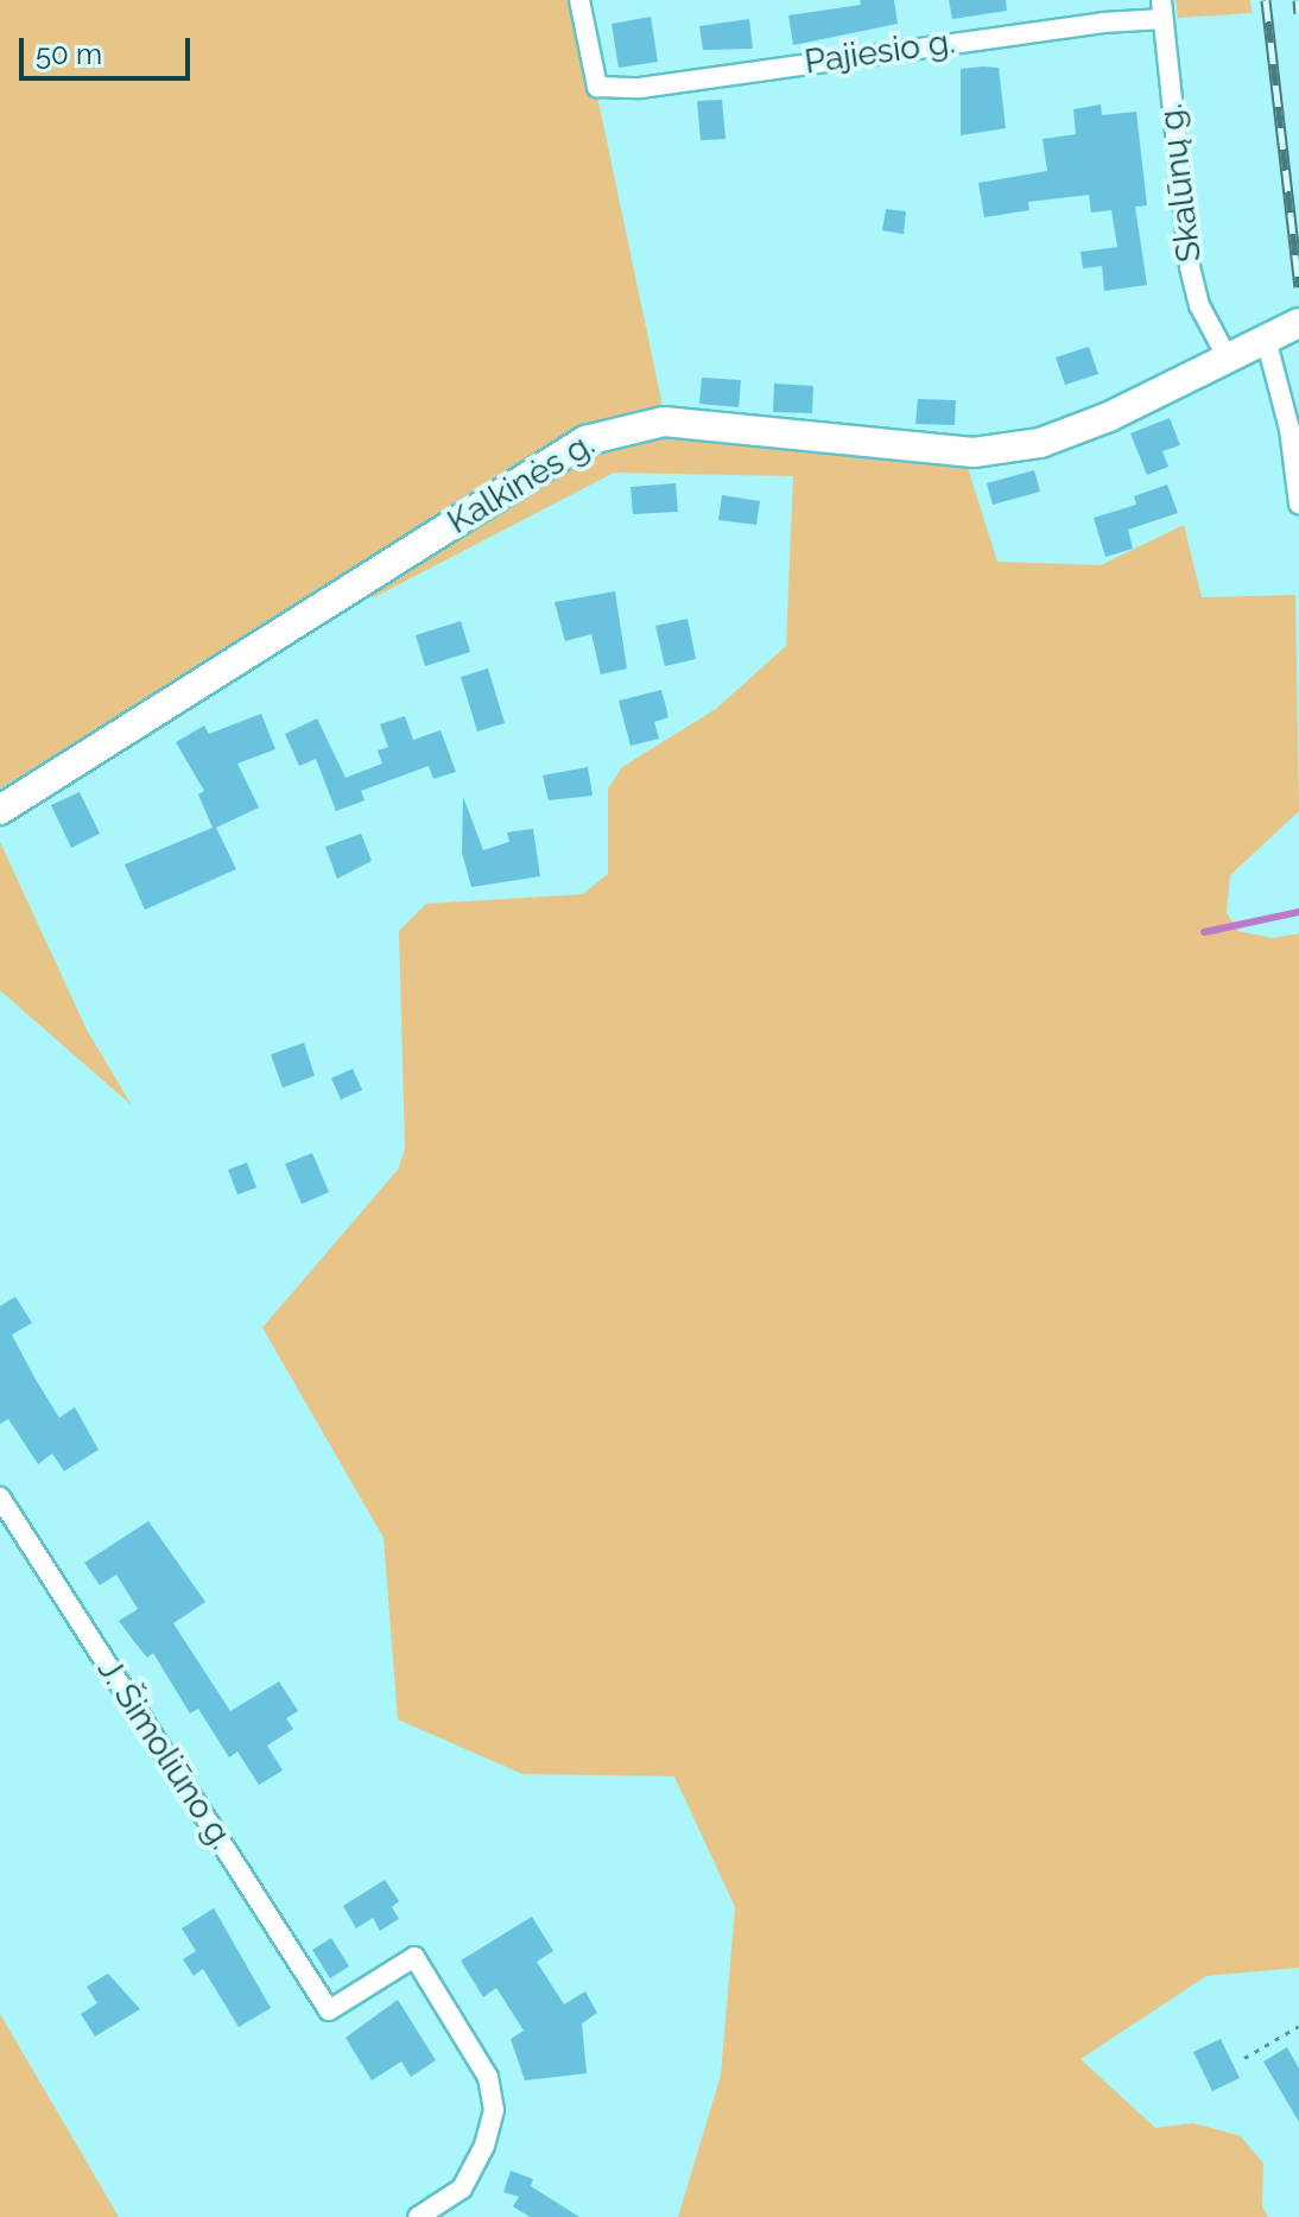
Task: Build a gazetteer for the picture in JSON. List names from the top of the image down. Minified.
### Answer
{"streets":{"main road":["Kalkinės g."],"street":["Pajiesio g.","Skalūnų g.","J. Šimoliūno g."]},"crossings":[["Pajiesio g.","Skalūnų g."],["Skalūnų g.","Kalkinės g."]],"scale_bar":"50 m"}
